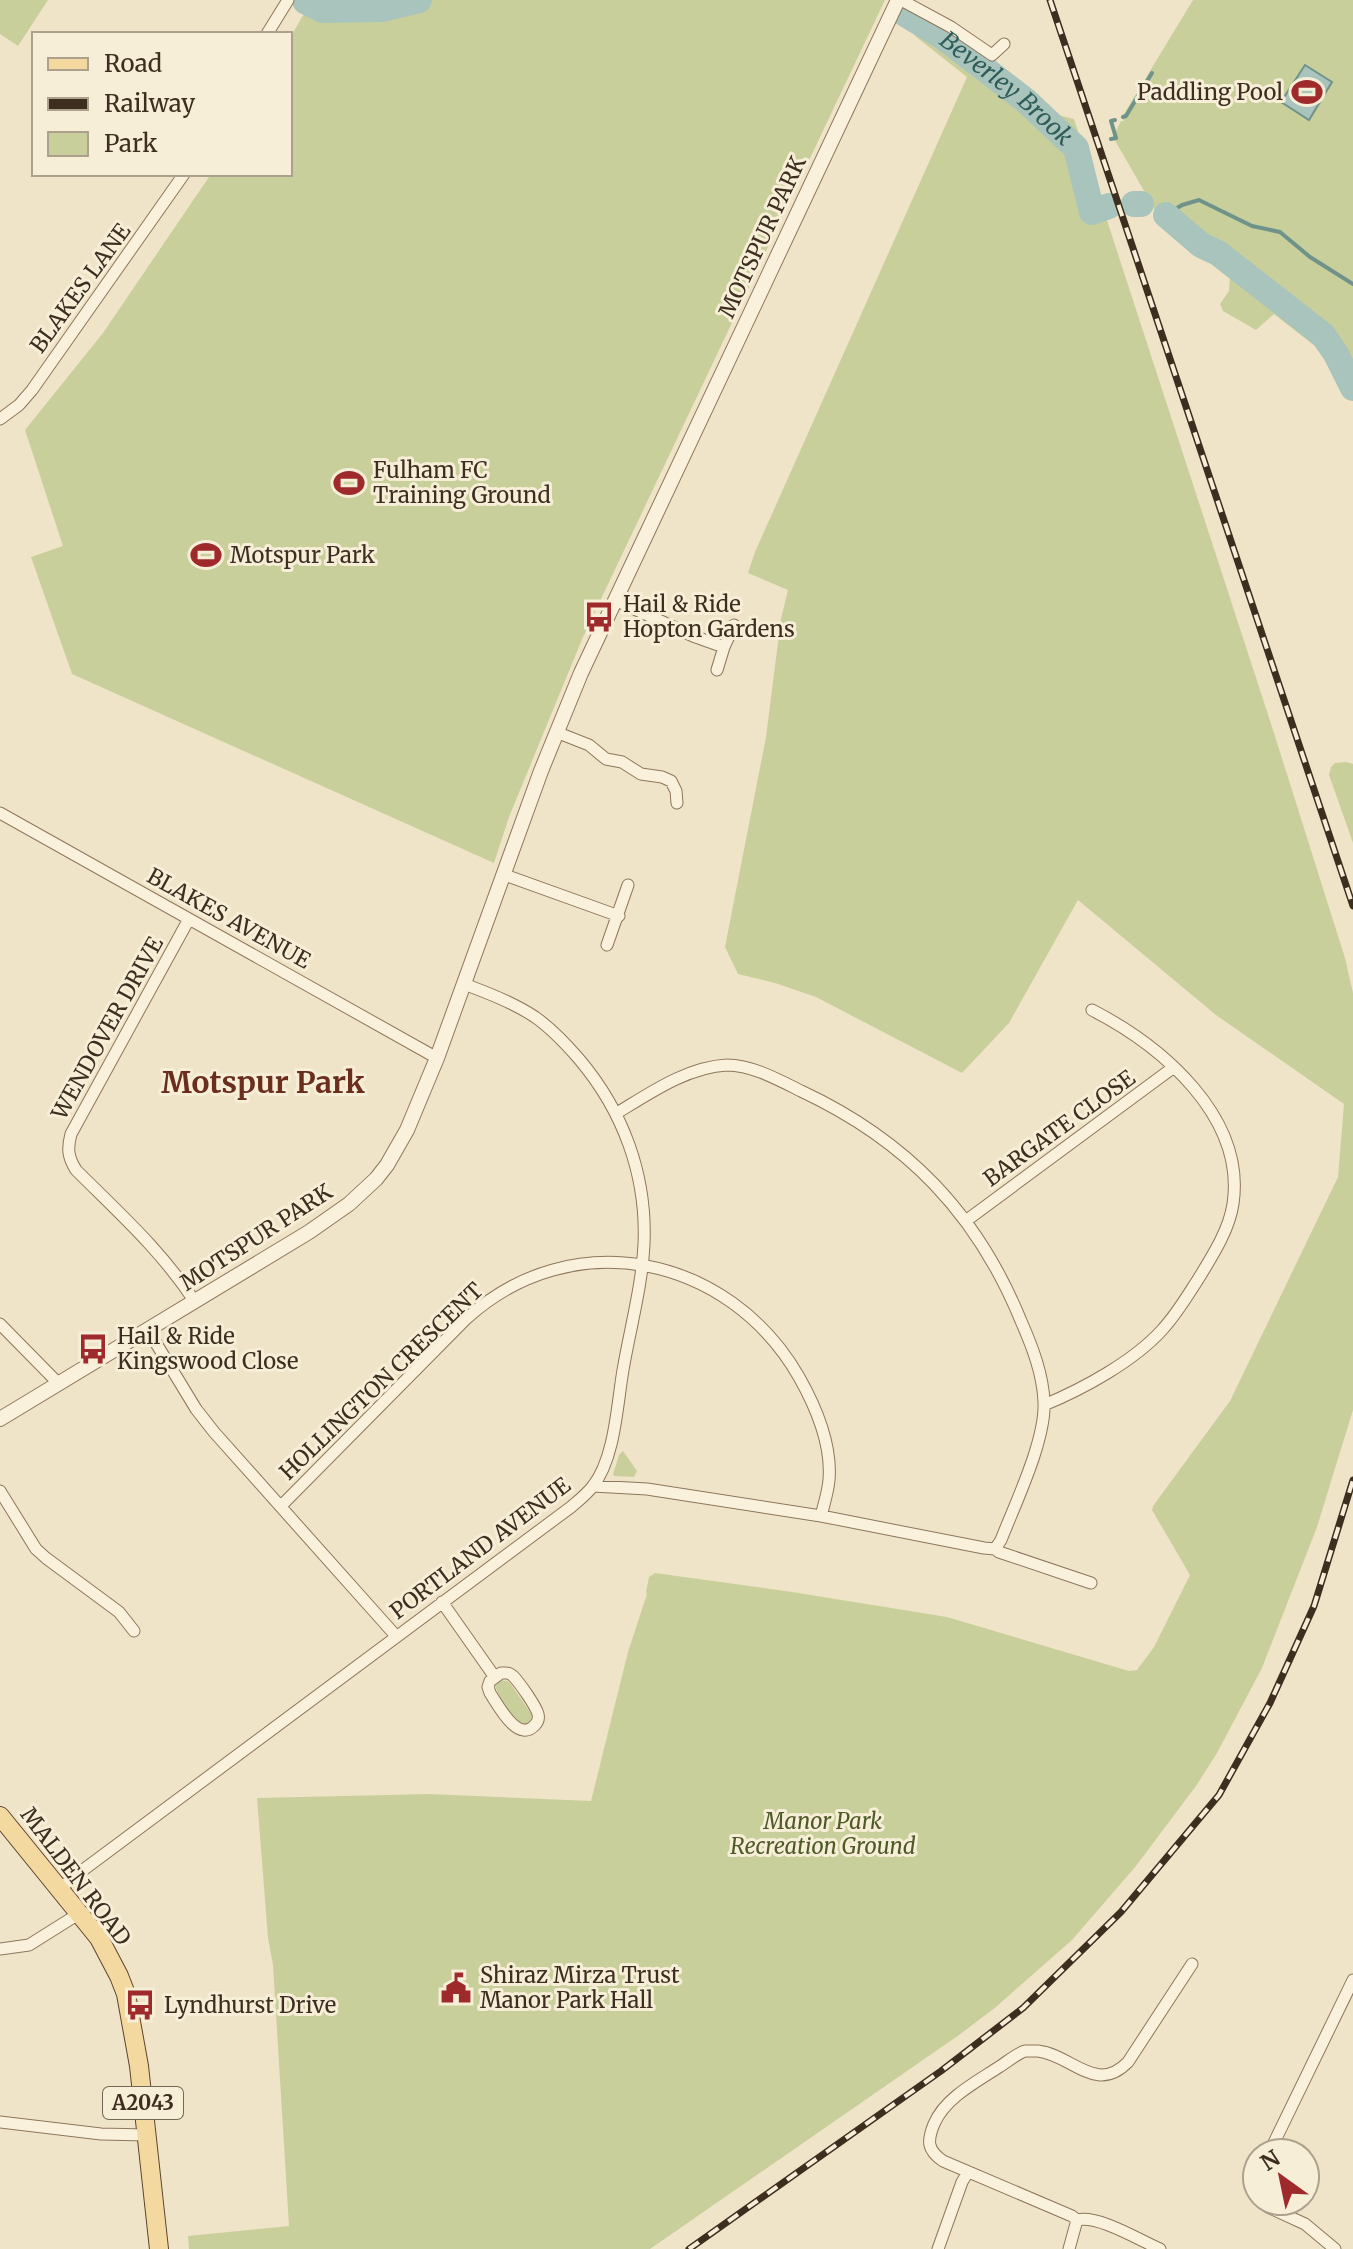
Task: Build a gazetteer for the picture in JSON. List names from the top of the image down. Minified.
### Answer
{"streets":{"main road":["MALDEN ROAD","A2043"],"street":["MOTSPUR PARK","BLAKES LANE","BLAKES AVENUE","WENDOVER DRIVE","BARGATE CLOSE","HOLLINGTON CRESCENT","PORTLAND AVENUE"]},"crossings":[["MOTSPUR PARK","BLAKES AVENUE"],["MOTSPUR PARK","WENDOVER DRIVE"],["BLAKES AVENUE","WENDOVER DRIVE"],["HOLLINGTON CRESCENT","PORTLAND AVENUE"],["PORTLAND AVENUE","MALDEN ROAD"]],"districts":["Motspur Park"],"water":["Beverley Brook"],"parks":["Manor Park Recreation Ground"],"places":{"sports":["Paddling Pool","Fulham FC Training Ground","Motspur Park"],"bus stop":["Hail & Ride Hopton Gardens","Hail & Ride Kingswood Close","Lyndhurst Drive"],"public building":["Shiraz Mirza Trust Manor Park Hall"]},"legend":["Road","Railway","Park"],"north":"top left"}
